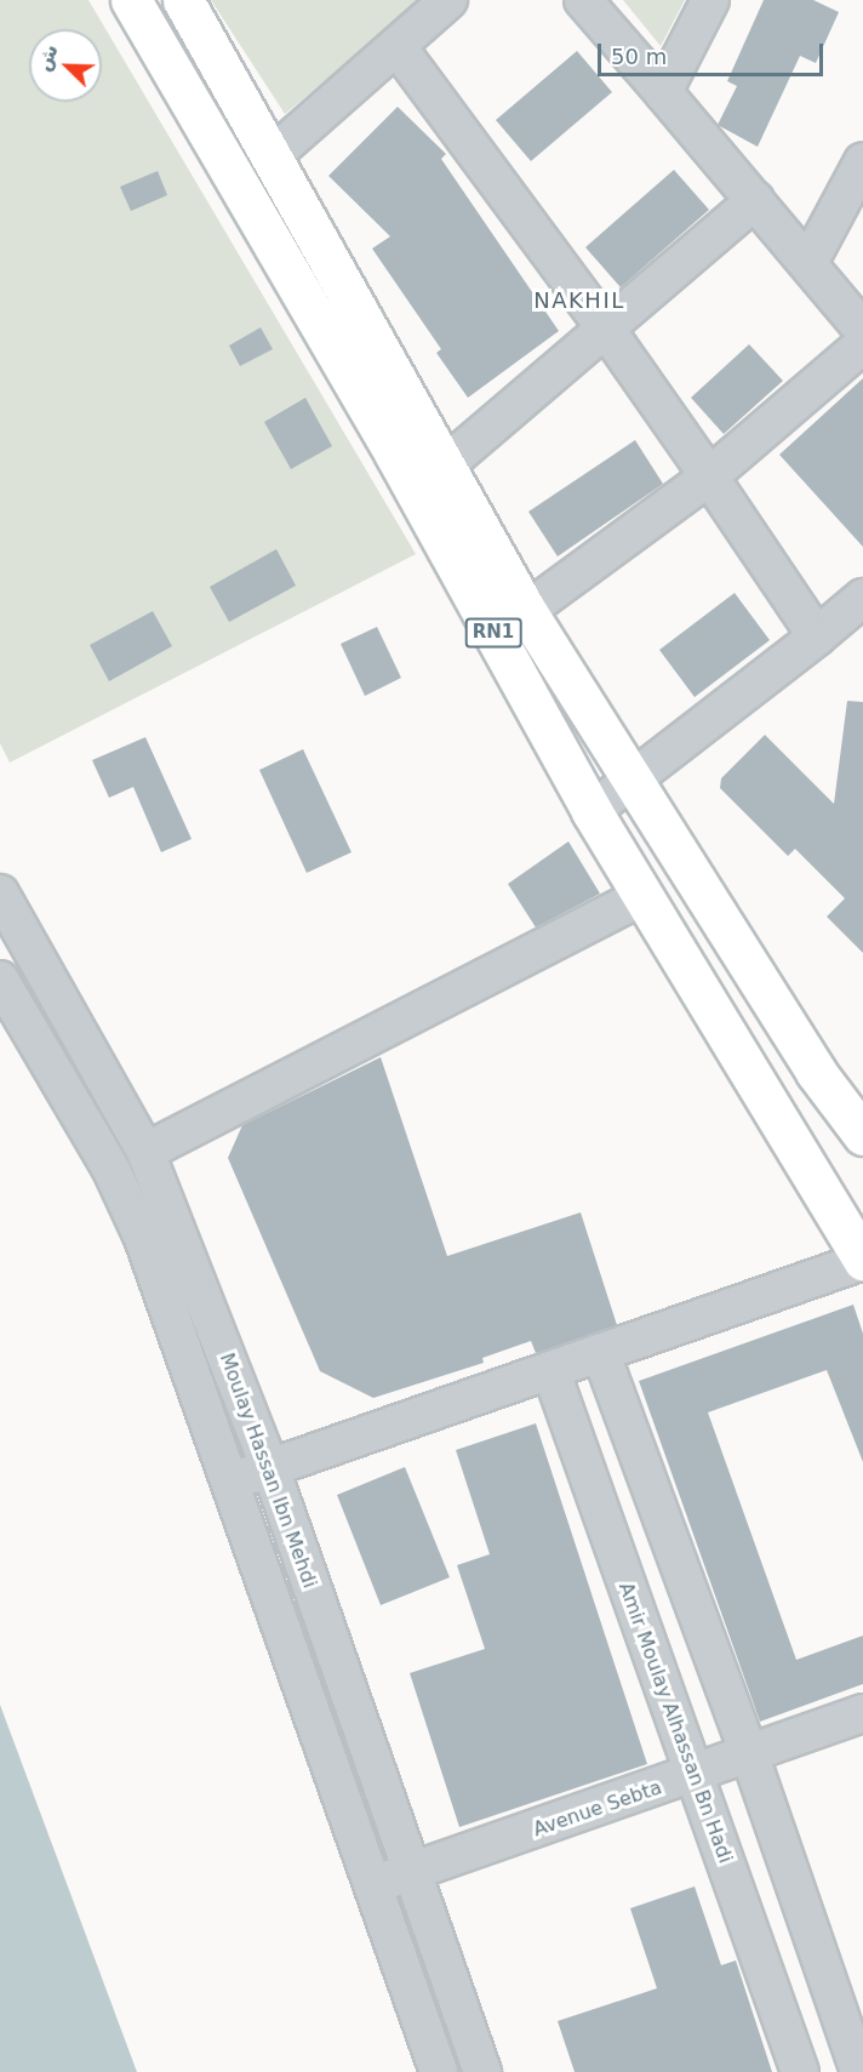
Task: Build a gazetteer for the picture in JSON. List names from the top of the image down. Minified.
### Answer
{"streets":{"main road":["RN1"],"street":["Moulay Hassan Ibn Mehdi","Amir Moulay Alhassan Bn Hadi","Avenue Sebta"]},"crossings":[["Moulay Hassan Ibn Mehdi","Avenue Sebta"],["Amir Moulay Alhassan Bn Hadi","Avenue Sebta"]],"districts":["NAKHIL"],"scale_bar":"50 m","north":"top left"}
